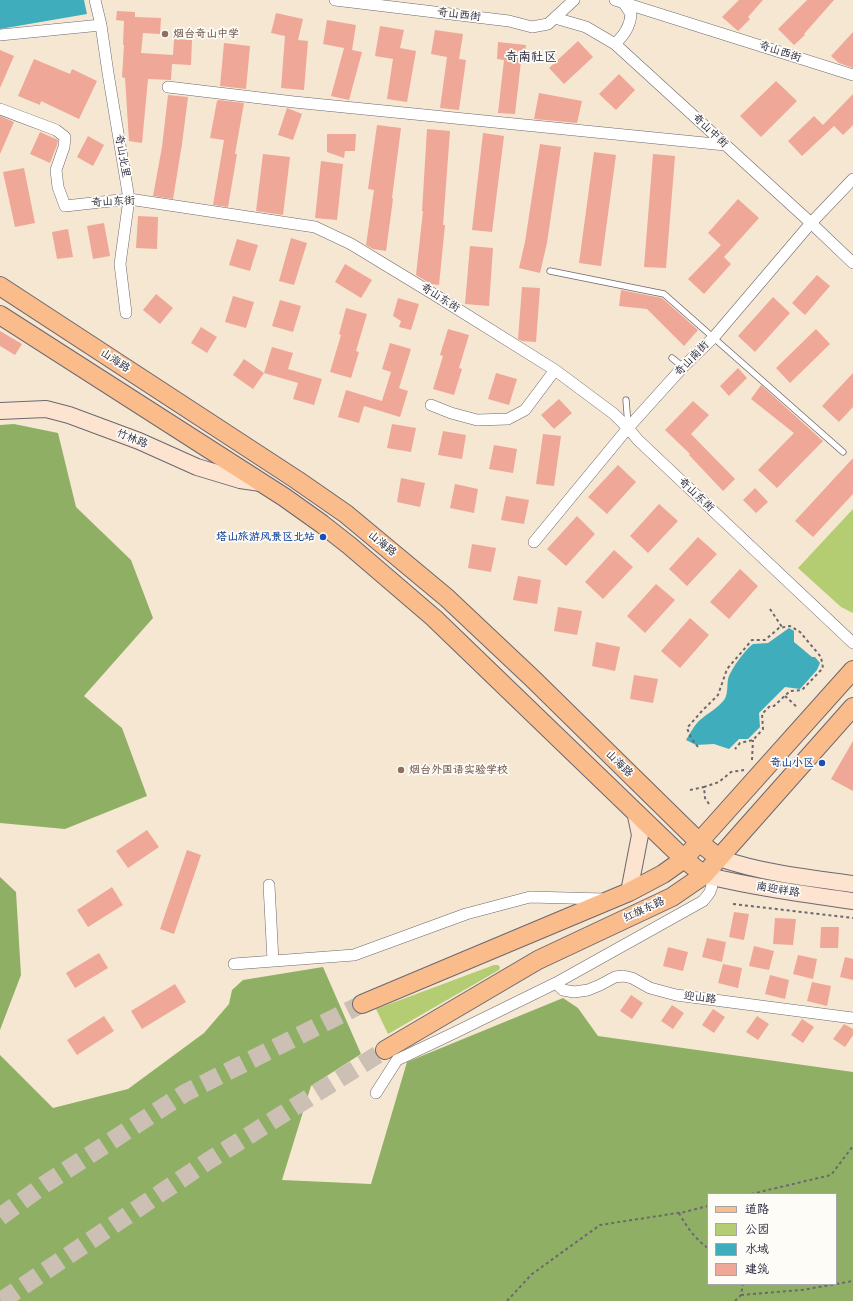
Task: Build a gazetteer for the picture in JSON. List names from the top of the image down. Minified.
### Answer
{"streets":{"main road":["山海路","竹林路","南迎祥路","红旗东路"],"street":["奇山西街","奇山中街","奇山北里","奇山东街","奇山南街","迎山路"]},"crossings":[["奇山西街","奇山中街"],["奇山中街","奇山南街"],["奇山北里","奇山东街"],["奇山东街","奇山南街"],["山海路","竹林路"],["山海路","南迎祥路"],["山海路","红旗东路"],["南迎祥路","红旗东路"]],"districts":["奇南社区"],"places":["烟台奇山中学","塔山旅游风景区北站","奇山小区","烟台外国语实验学校"],"legend":["道路","公园","水域","建筑"]}
